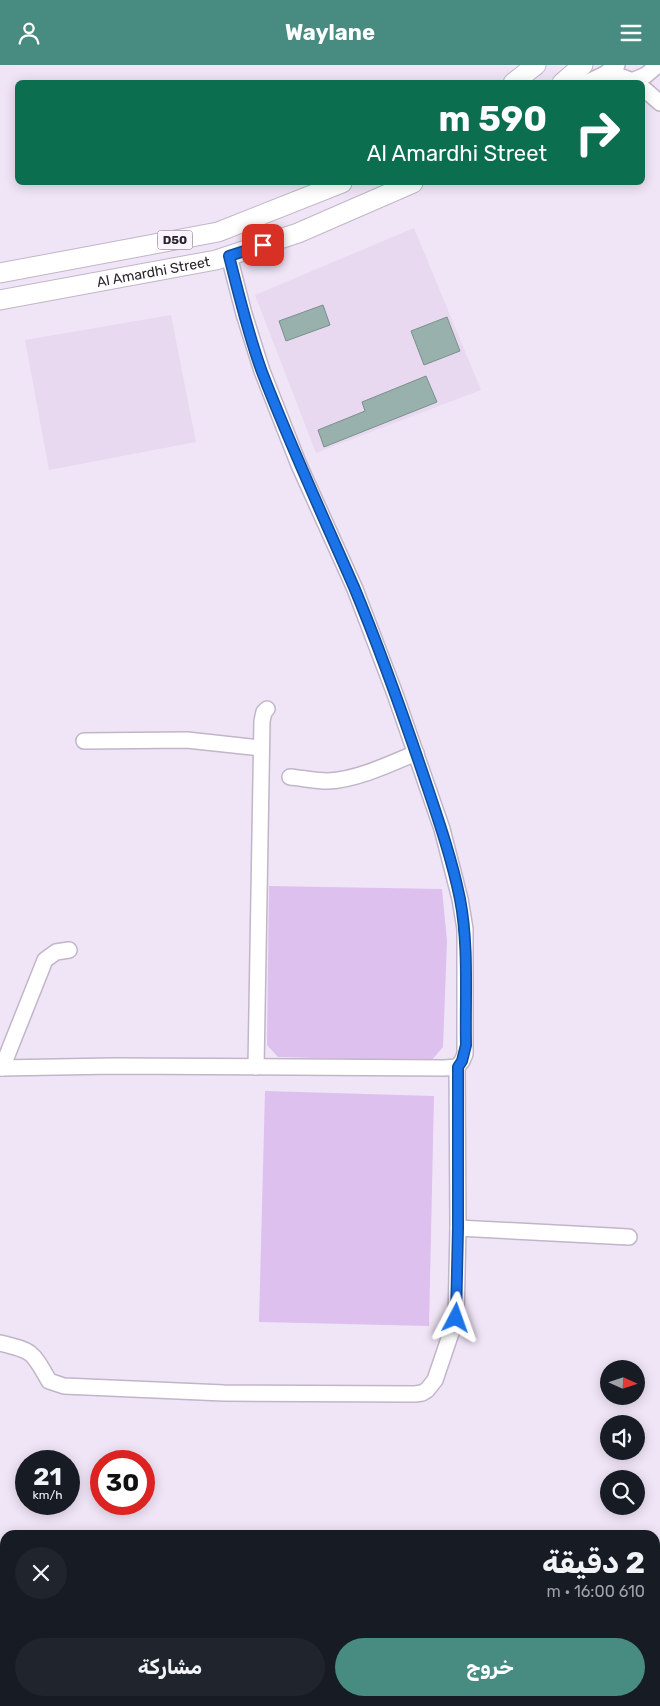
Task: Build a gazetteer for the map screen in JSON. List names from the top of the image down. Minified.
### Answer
{"streets":{"main road":["D50","Al Amardhi Street"]},"north":"right","page":{"header":"Waylane","turn":["590 m","Al Amardhi Street"],"speed":"21 km/h","limit":"30","heading":["2 دقيقة","610 m · 16:00"],"buttons":["خروج","مشاركة"]}}
